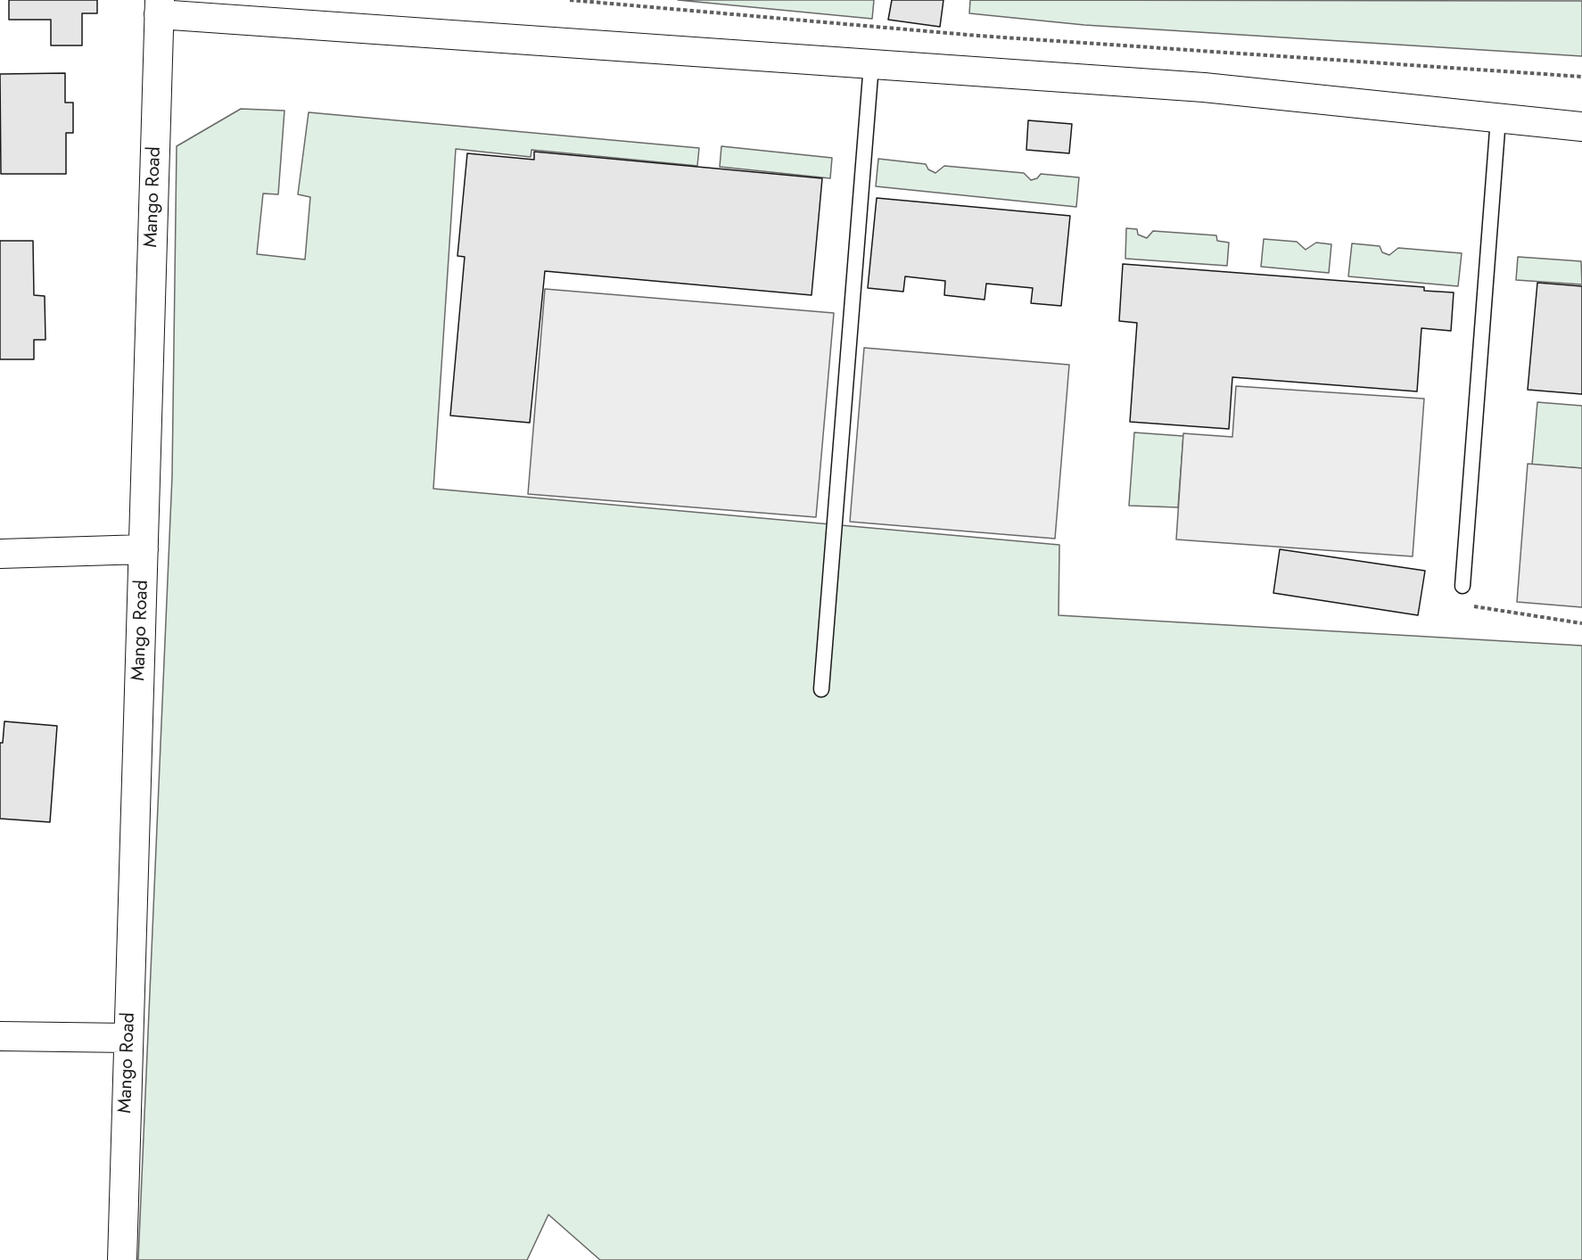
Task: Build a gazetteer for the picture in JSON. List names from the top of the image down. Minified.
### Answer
{"streets":{"street":["Mango Road"]}}
